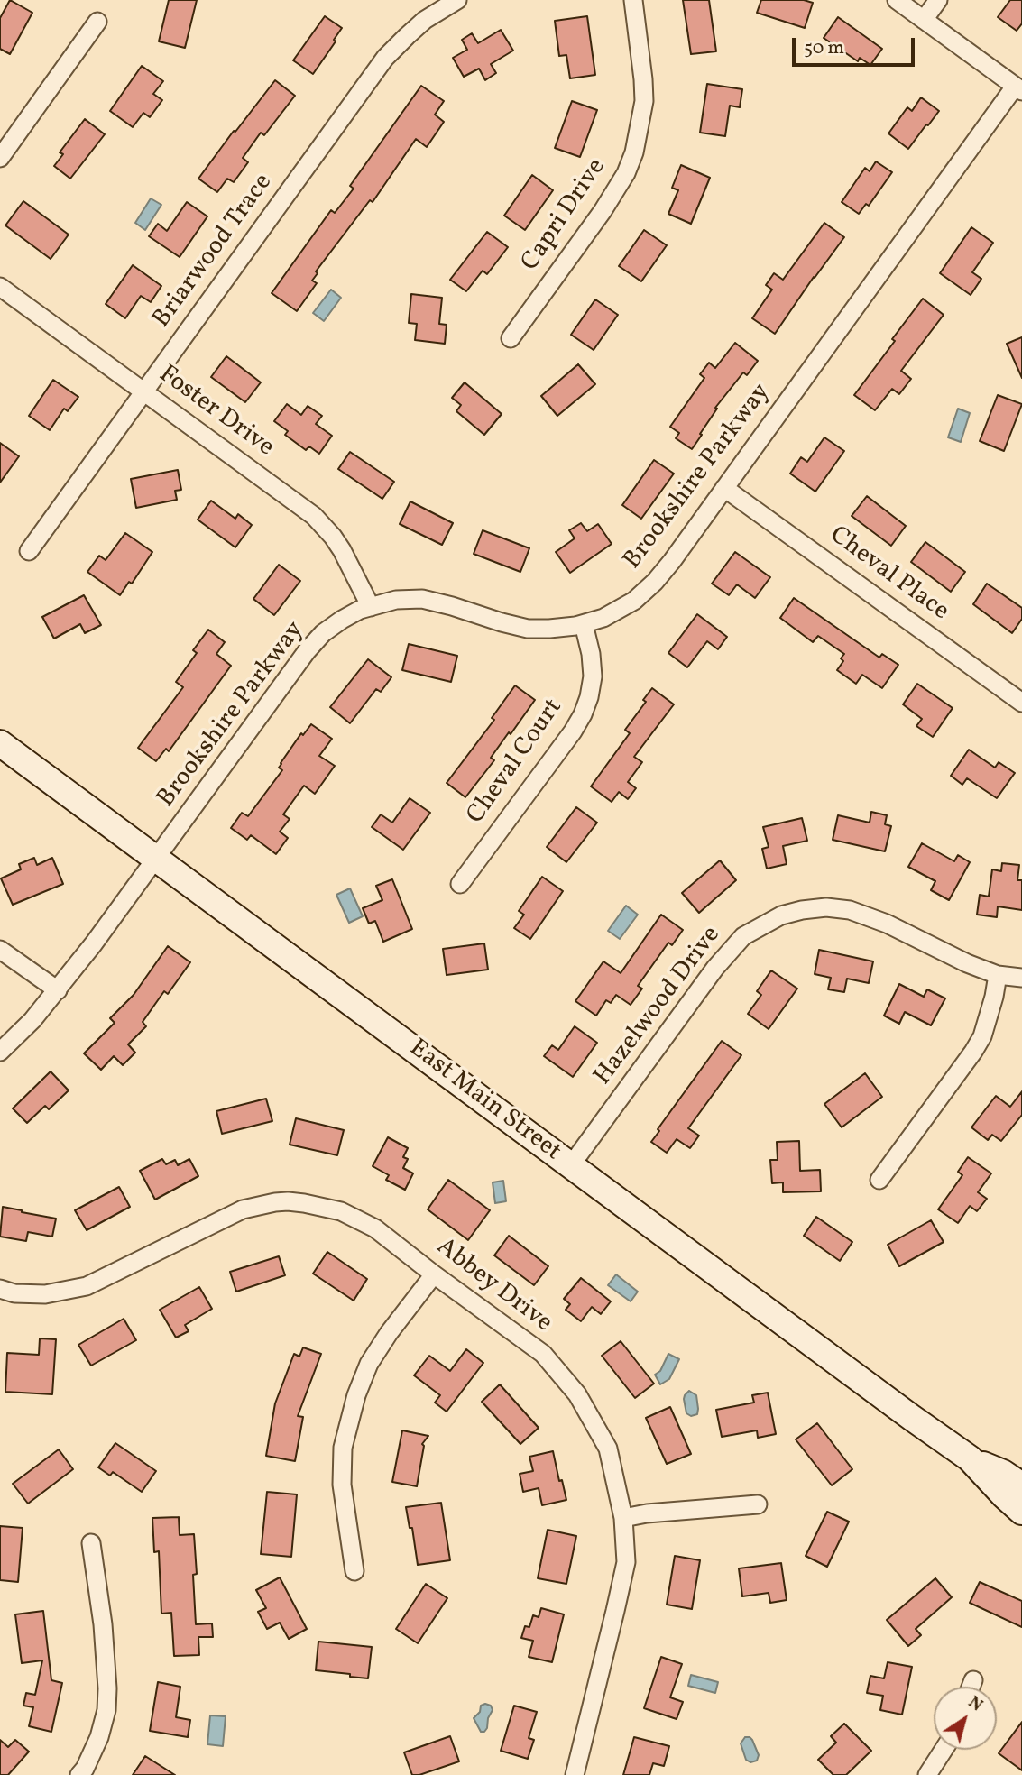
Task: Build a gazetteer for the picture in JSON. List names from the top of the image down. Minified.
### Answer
{"streets":{"main road":["East Main Street"],"street":["Capri Drive","Briarwood Trace","Foster Drive","Brookshire Parkway","Cheval Place","Cheval Court","Hazelwood Drive","Abbey Drive"]},"crossings":[["Briarwood Trace","Foster Drive"],["Foster Drive","Brookshire Parkway"],["Brookshire Parkway","Cheval Place"],["Brookshire Parkway","Cheval Court"],["Brookshire Parkway","East Main Street"],["Hazelwood Drive","East Main Street"]],"scale_bar":"50 m","north":"top right"}
